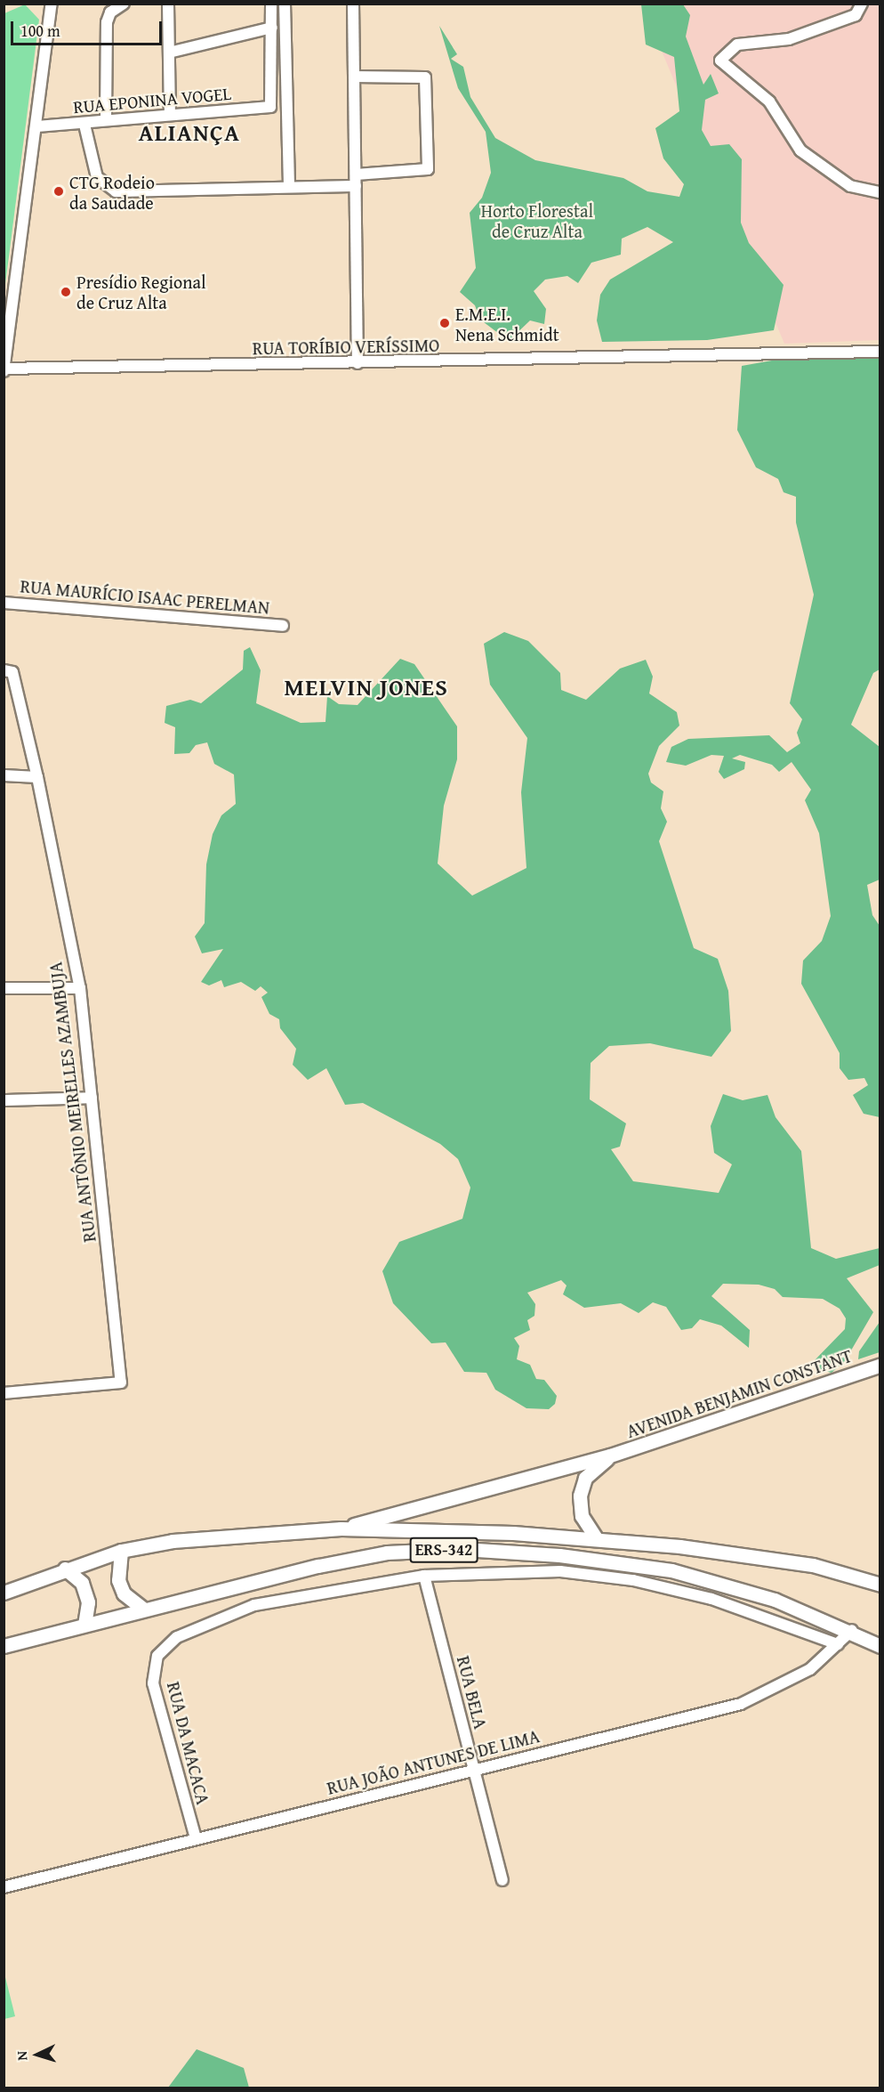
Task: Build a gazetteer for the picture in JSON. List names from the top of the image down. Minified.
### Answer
{"streets":{"main road":["AVENIDA BENJAMIN CONSTANT","ERS-342"],"street":["RUA EPONINA VOGEL","RUA TORÍBIO VERÍSSIMO","RUA MAURÍCIO ISAAC PERELMAN","RUA ANTÔNIO MEIRELLES AZAMBUJA","RUA BELA","RUA DA MACACA","RUA JOÃO ANTUNES DE LIMA"]},"crossings":[["AVENIDA BENJAMIN CONSTANT","ERS-342"],["ERS-342","RUA JOÃO ANTUNES DE LIMA"],["RUA BELA","RUA DA MACACA"],["RUA BELA","RUA JOÃO ANTUNES DE LIMA"],["RUA DA MACACA","RUA JOÃO ANTUNES DE LIMA"]],"districts":["ALIANÇA","MELVIN JONES"],"parks":["Horto Florestal de Cruz Alta"],"places":["CTG Rodeio da Saudade","Presídio Regional de Cruz Alta","E.M.E.I. Nena Schmidt"],"scale_bar":"100 m","north":"left"}
